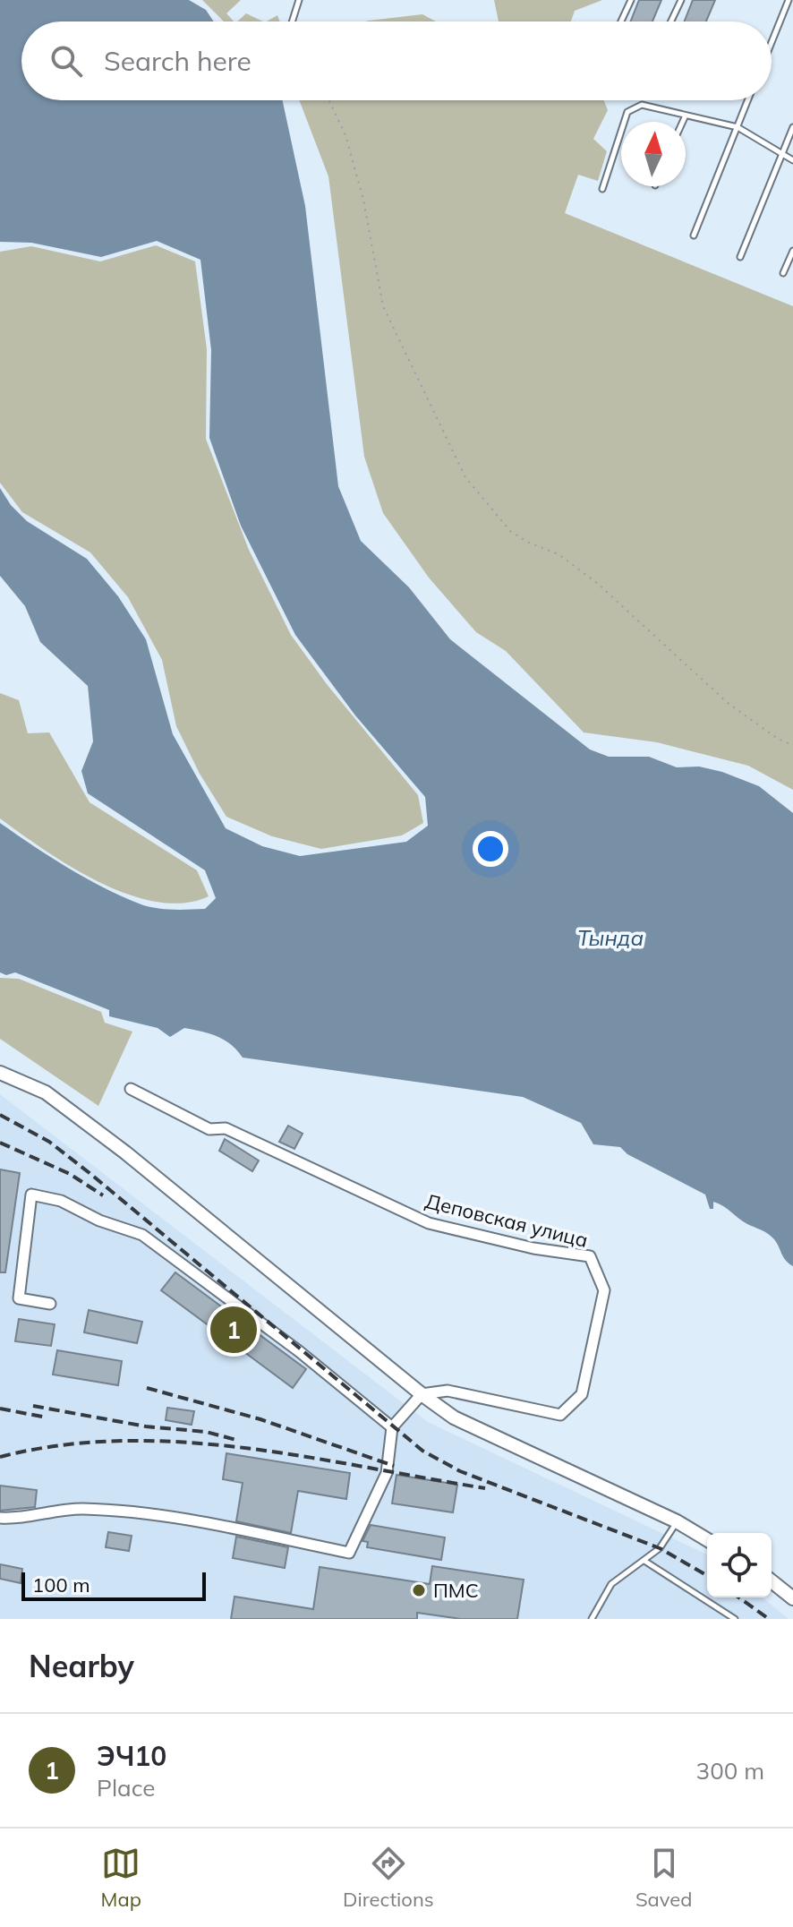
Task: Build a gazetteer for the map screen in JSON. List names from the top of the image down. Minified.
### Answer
{"streets":{"street":["Деповская улица"]},"water":["Тында"],"places":["ПМС"],"scale_bar":"100 m","north":"top","page":{"search":"Search here","pins":"1","scale":"100 m","heading":"Nearby","list":[{"mark":"1","name":"ЭЧ10","note":"Place","value":"300 m"}],"nav":["Map","Directions","Saved"]}}
